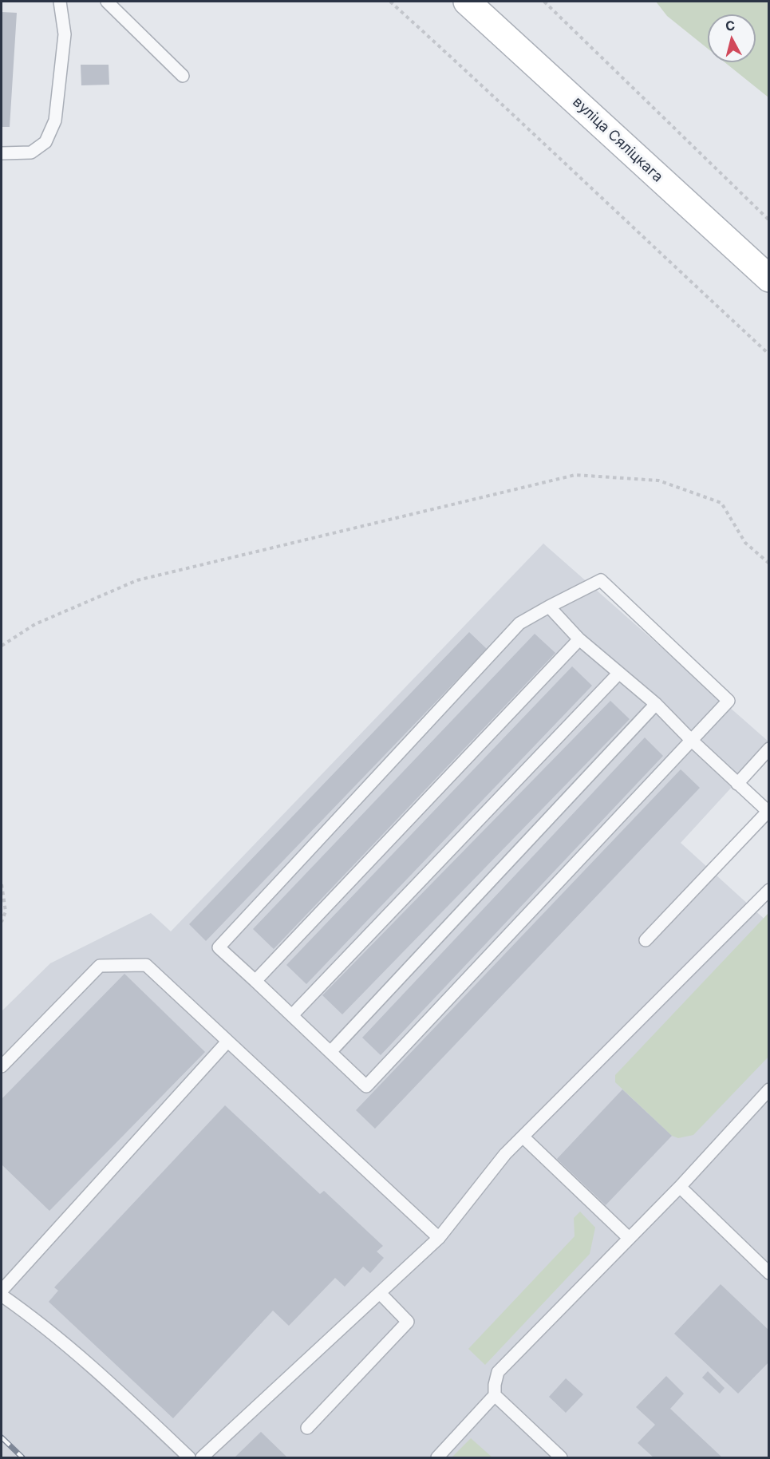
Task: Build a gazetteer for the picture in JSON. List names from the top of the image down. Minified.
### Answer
{"streets":{"main road":["вуліца Сяліцкага"]},"north":"top"}
